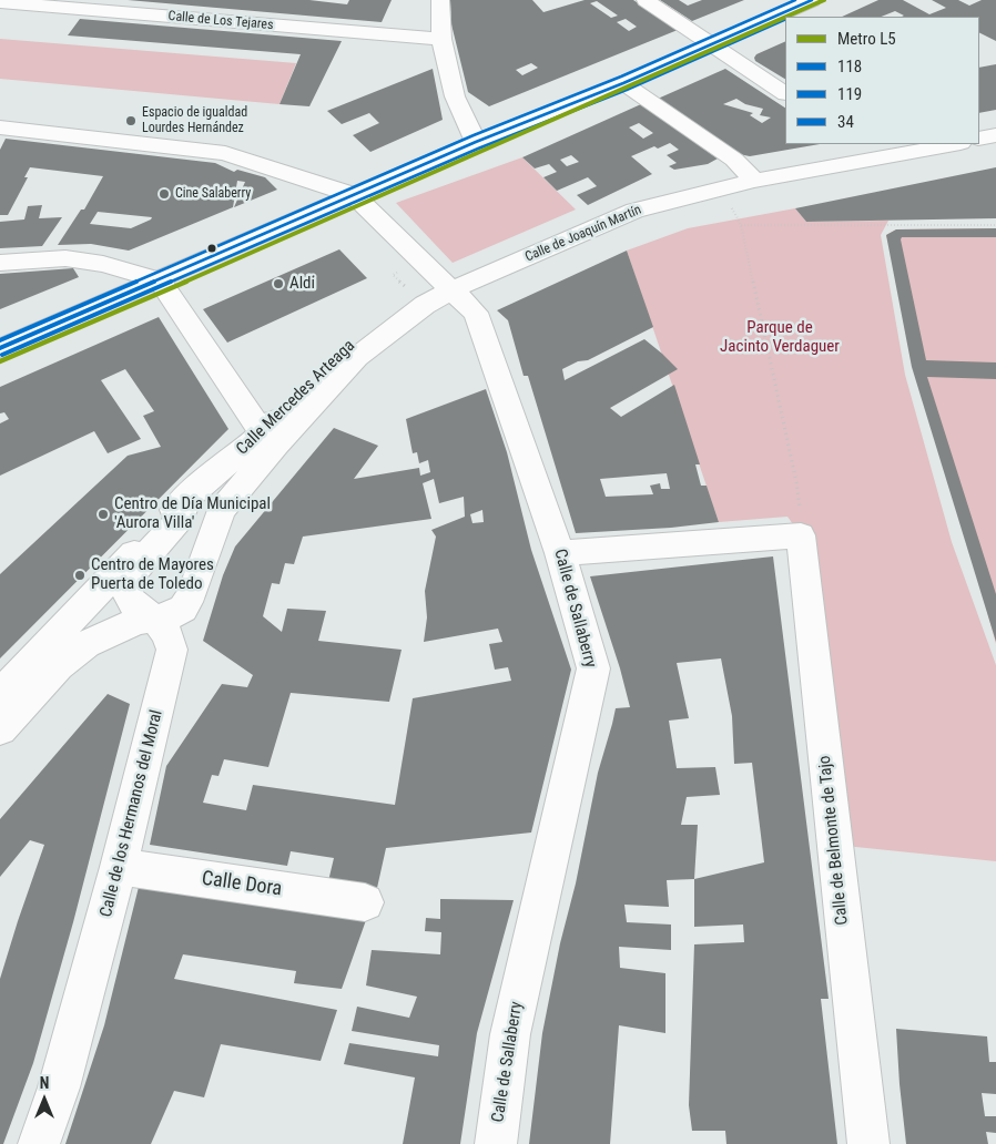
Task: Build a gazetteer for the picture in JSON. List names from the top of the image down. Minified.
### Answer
{"streets":{"street":["Calle de Los Tejares","Calle de Joaquín Martín","Calle Mercedes Arteaga","Calle de Sallaberry","Calle de los Hermanos del Moral","Calle de Belmonte de Tajo","Calle Dora"]},"crossings":[["Calle de Joaquín Martín","Calle Mercedes Arteaga"],["Calle de Joaquín Martín","Calle de Sallaberry"],["Calle Mercedes Arteaga","Calle de Sallaberry"],["Calle Mercedes Arteaga","Calle de los Hermanos del Moral"],["Calle de los Hermanos del Moral","Calle Dora"]],"parks":["Parque de Jacinto Verdaguer"],"places":["Espacio de igualdad Lourdes Hernández","Cine Salaberry","Aldi","Centro de Día Municipal 'Aurora Villa'","Centro de Mayores Puerta de Toledo"],"lines":["metro line L5","transit line 118","transit line 34","transit line 119"],"legend":["Metro L5","118","119","34"],"north":"top"}
